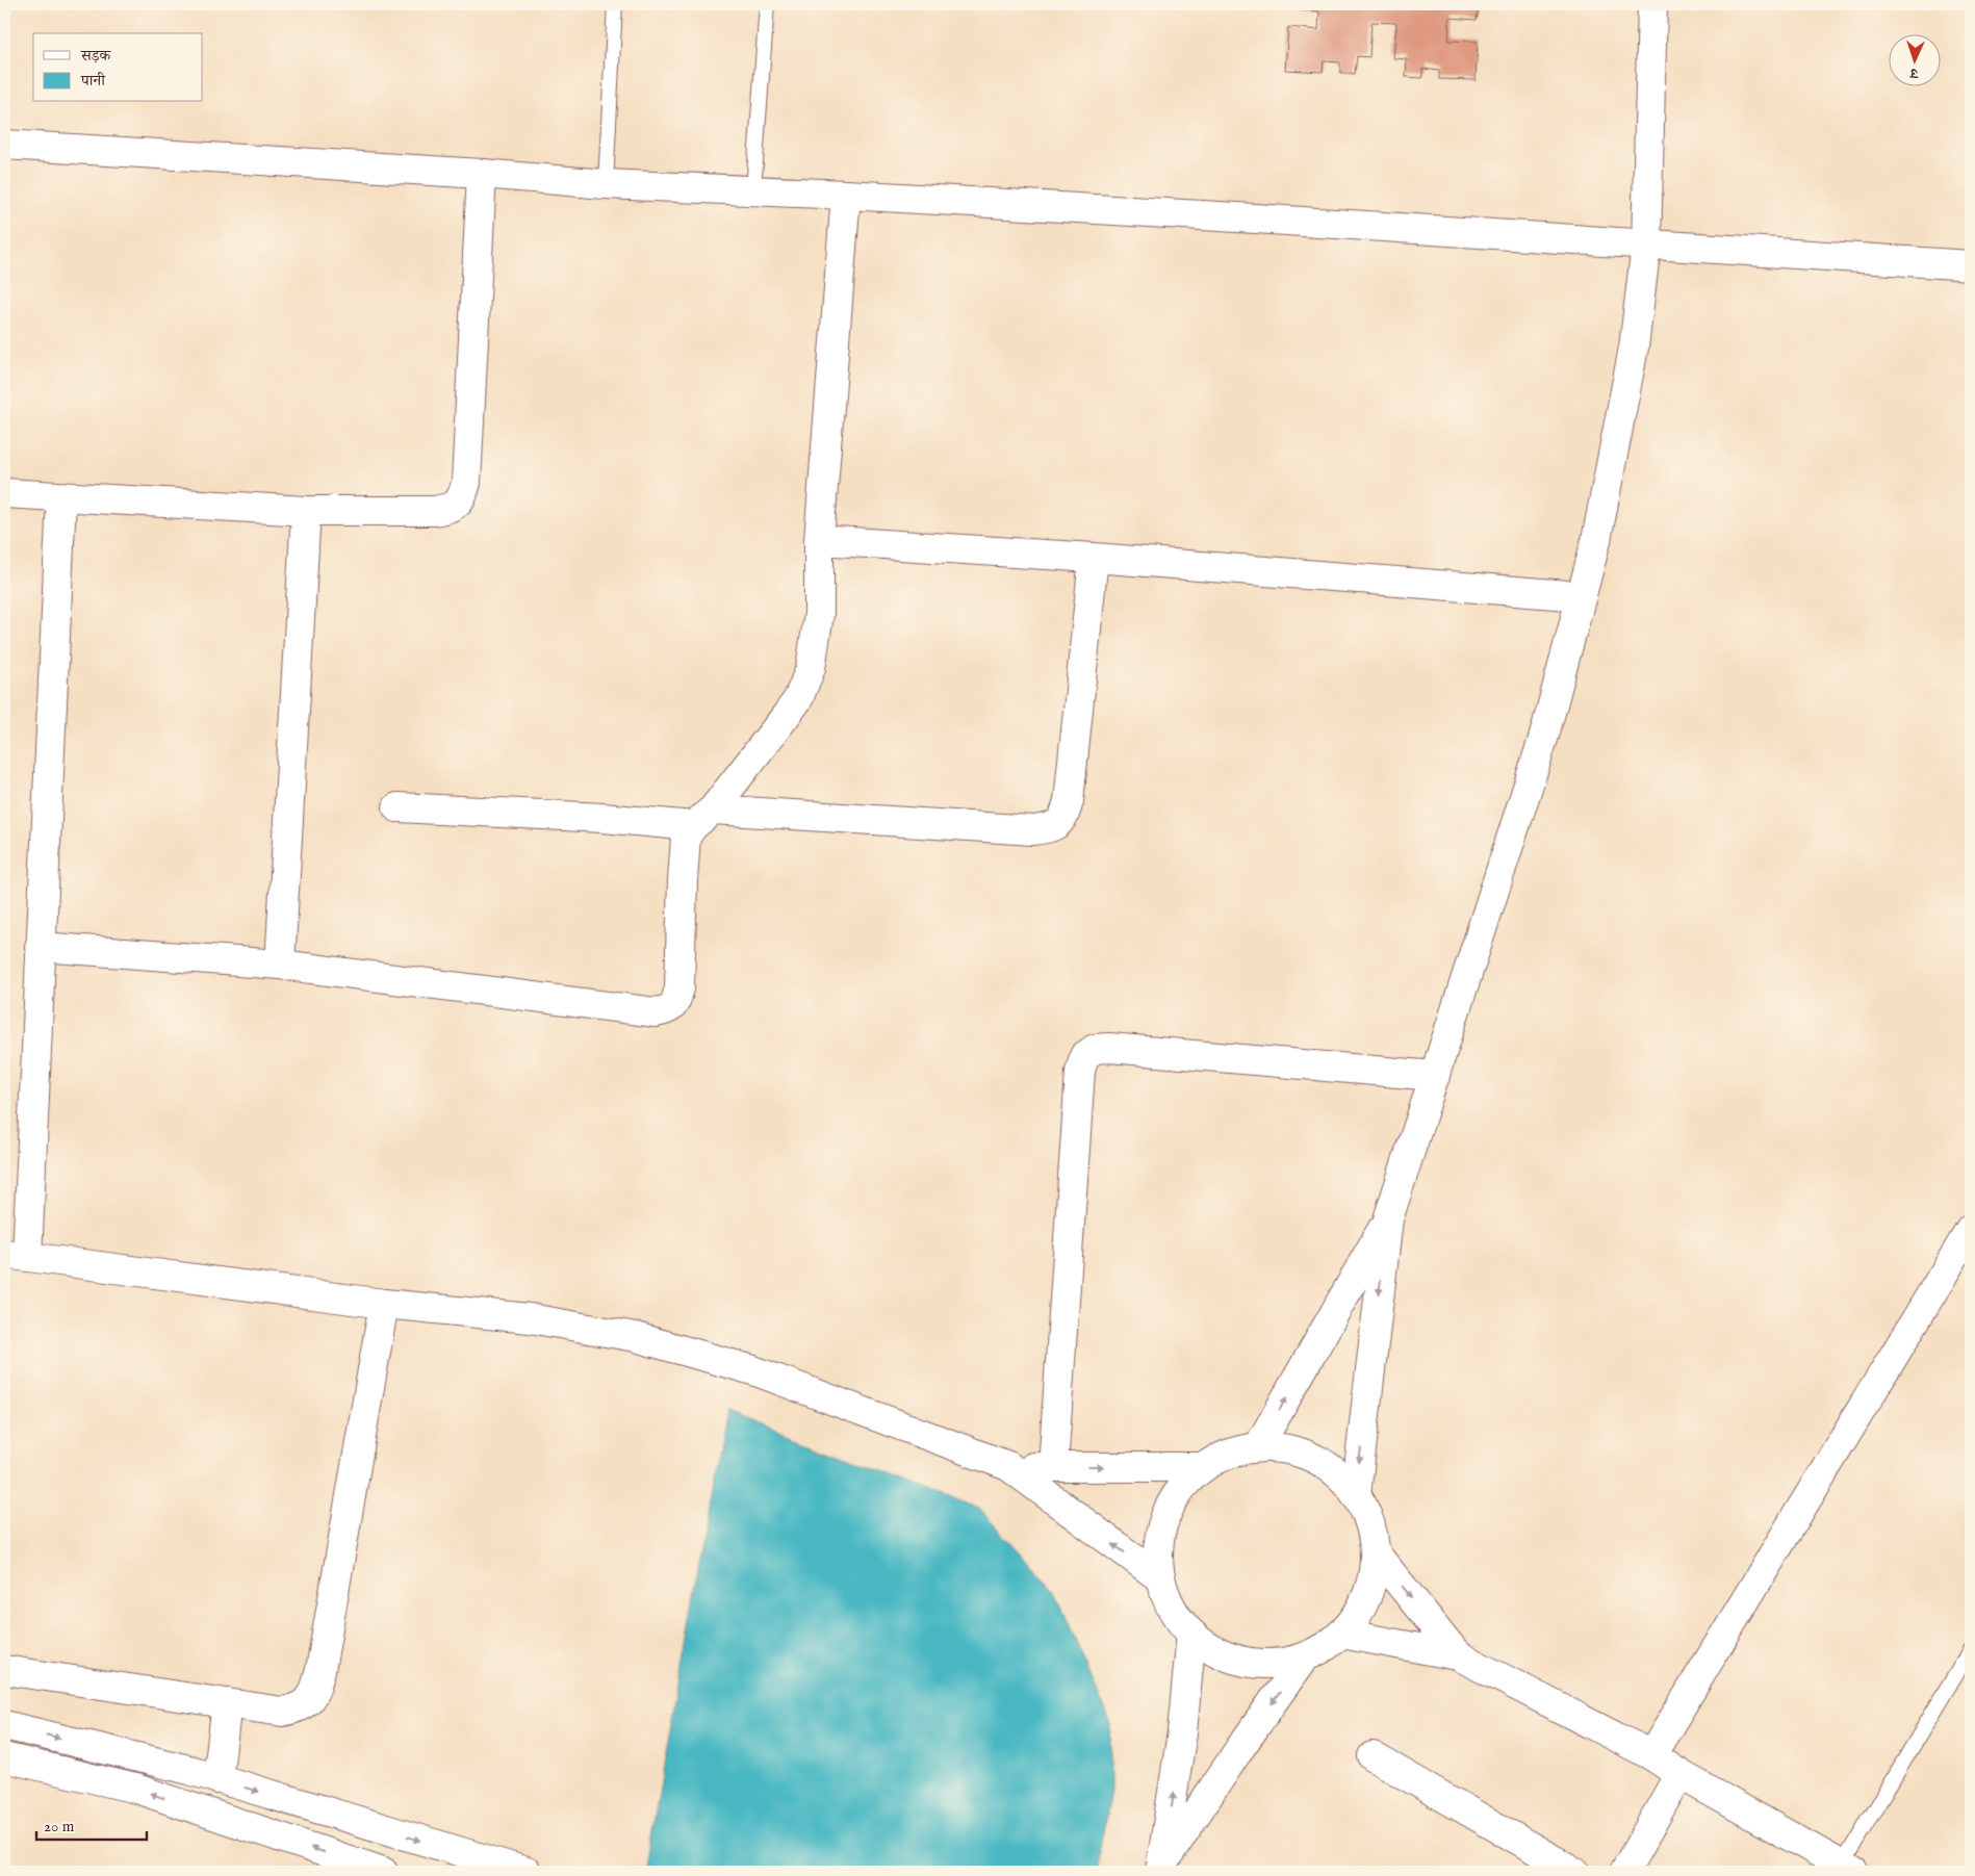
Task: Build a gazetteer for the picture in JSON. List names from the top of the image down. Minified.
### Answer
{"legend":["सड़क","पानी"],"scale_bar":"20 m","north":"bottom"}
